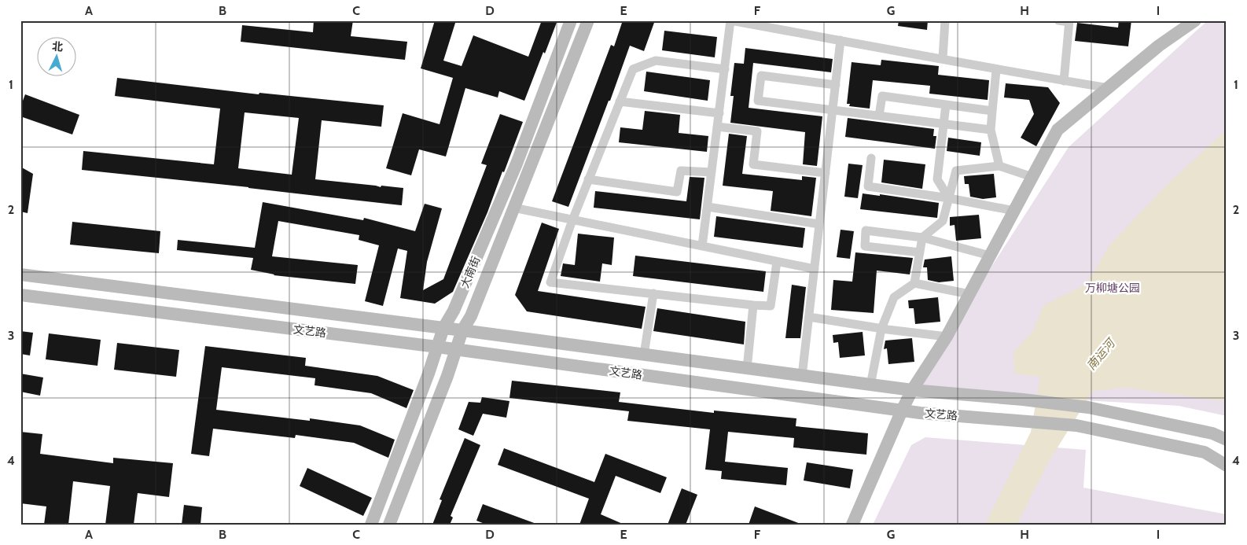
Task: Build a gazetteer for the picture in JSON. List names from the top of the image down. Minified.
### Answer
{"streets":{"main road":["大南街","文艺路"]},"crossings":[["大南街","文艺路"]],"water":["南运河"],"parks":["万柳塘公园"],"north":"top","grid":{"columns":["A","B","C","D","E","F","G","H","I"],"rows":["1","2","3","4"]}}
